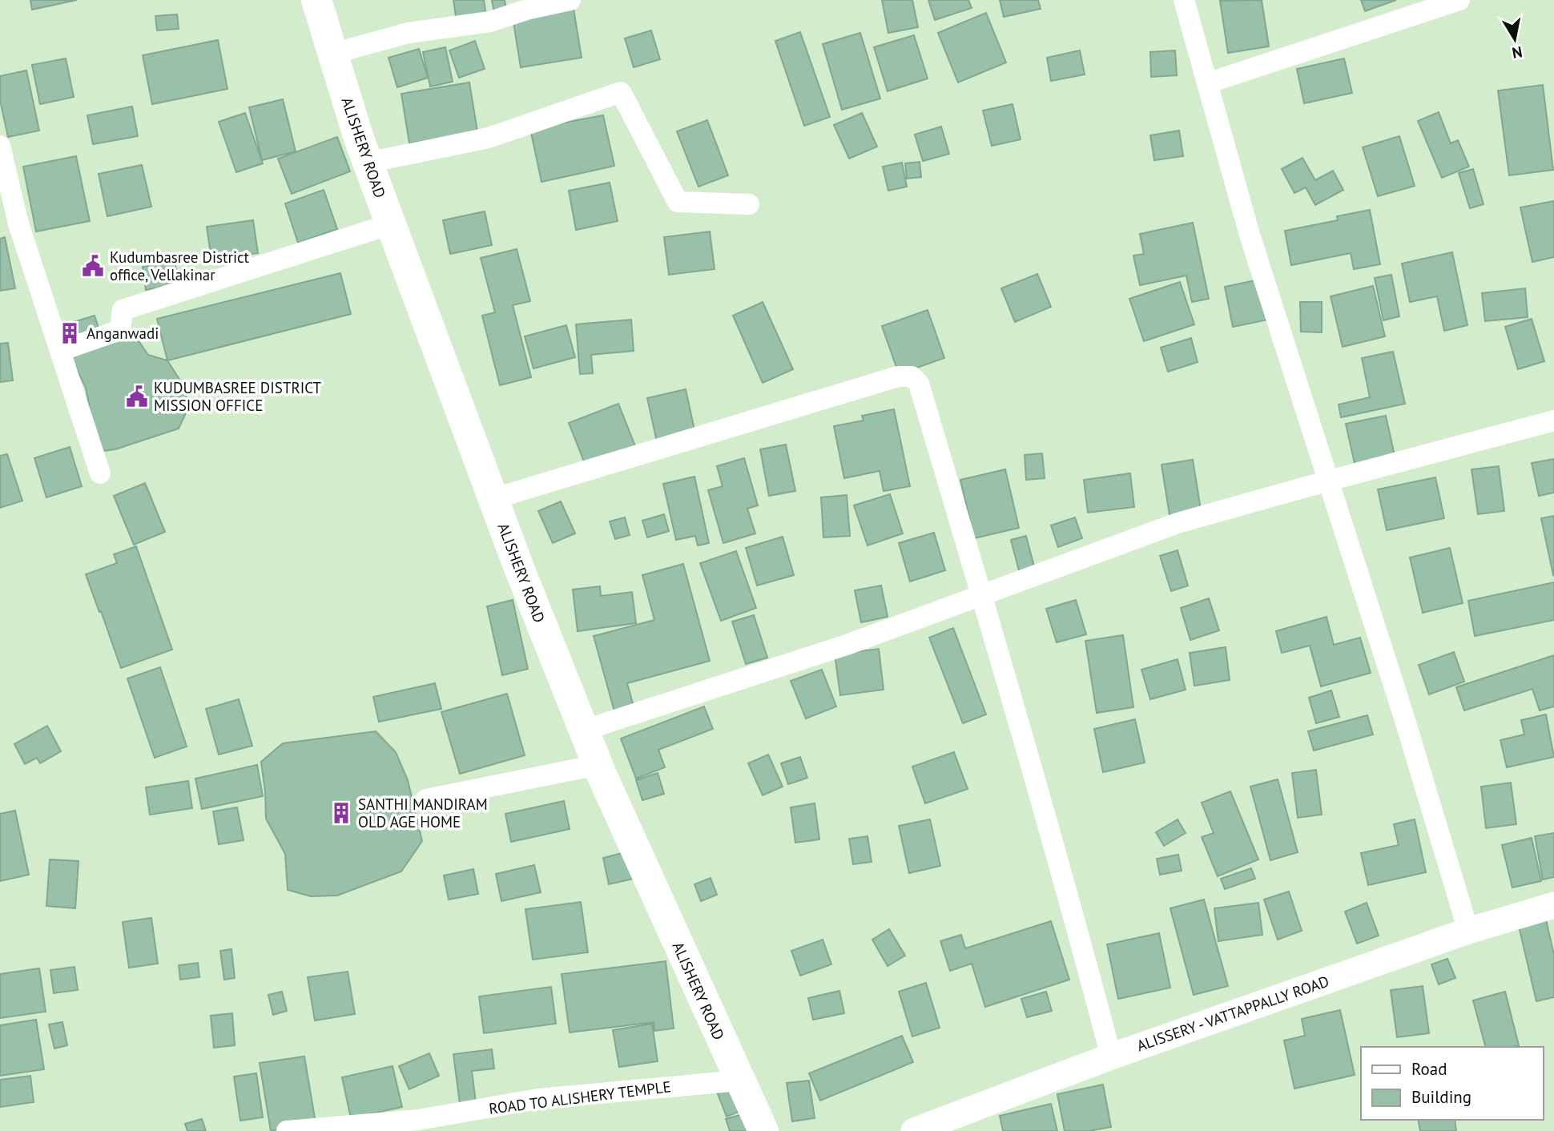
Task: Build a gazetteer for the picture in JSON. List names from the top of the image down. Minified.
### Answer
{"streets":{"main road":["ALISHERY ROAD"],"street":["ALISSERY - VATTAPPALLY ROAD","ROAD TO ALISHERY TEMPLE"]},"crossings":[["ALISHERY ROAD","ROAD TO ALISHERY TEMPLE"]],"places":{"public building":["Kudumbasree District office, Vellakinar","KUDUMBASREE DISTRICT MISSION OFFICE"],"building":["Anganwadi","SANTHI MANDIRAM OLD AGE HOME"]},"legend":["Road","Building"],"north":"bottom"}
